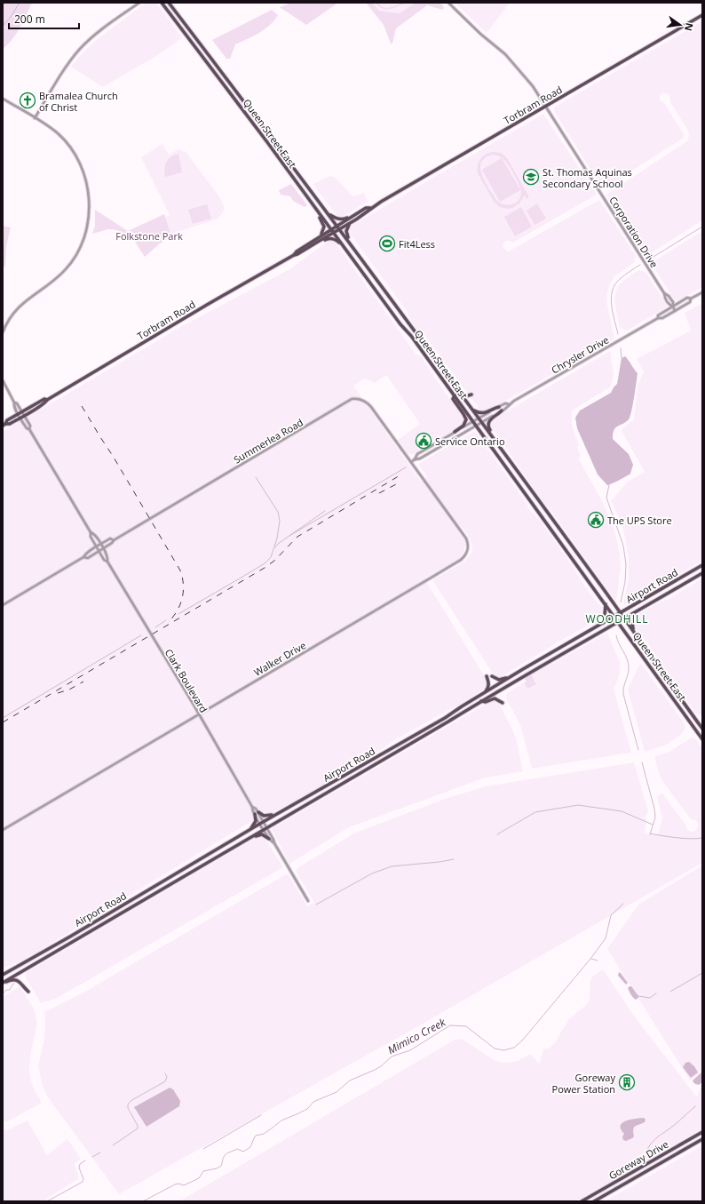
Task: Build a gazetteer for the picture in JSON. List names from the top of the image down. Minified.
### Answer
{"streets":{"main road":["Torbram Road","Queen Street East","Airport Road","Goreway Drive"],"street":["Corporation Drive","Chrysler Drive","Summerlea Road","Walker Drive","Clark Boulevard"]},"crossings":[["Torbram Road","Queen Street East"],["Torbram Road","Corporation Drive"],["Torbram Road","Clark Boulevard"],["Queen Street East","Chrysler Drive"],["Queen Street East","Airport Road"],["Corporation Drive","Chrysler Drive"],["Summerlea Road","Walker Drive"],["Summerlea Road","Clark Boulevard"],["Airport Road","Clark Boulevard"],["Walker Drive","Clark Boulevard"]],"districts":["WOODHILL"],"water":["Mimico Creek"],"parks":["Folkstone Park"],"places":{"church":["Bramalea Church of Christ"],"school or university":["St. Thomas Aquinas Secondary School"],"sports":["Fit4Less"],"public building":["Service Ontario","The UPS Store"],"building":["Goreway Power Station"]},"scale_bar":"200 m","north":"right"}
